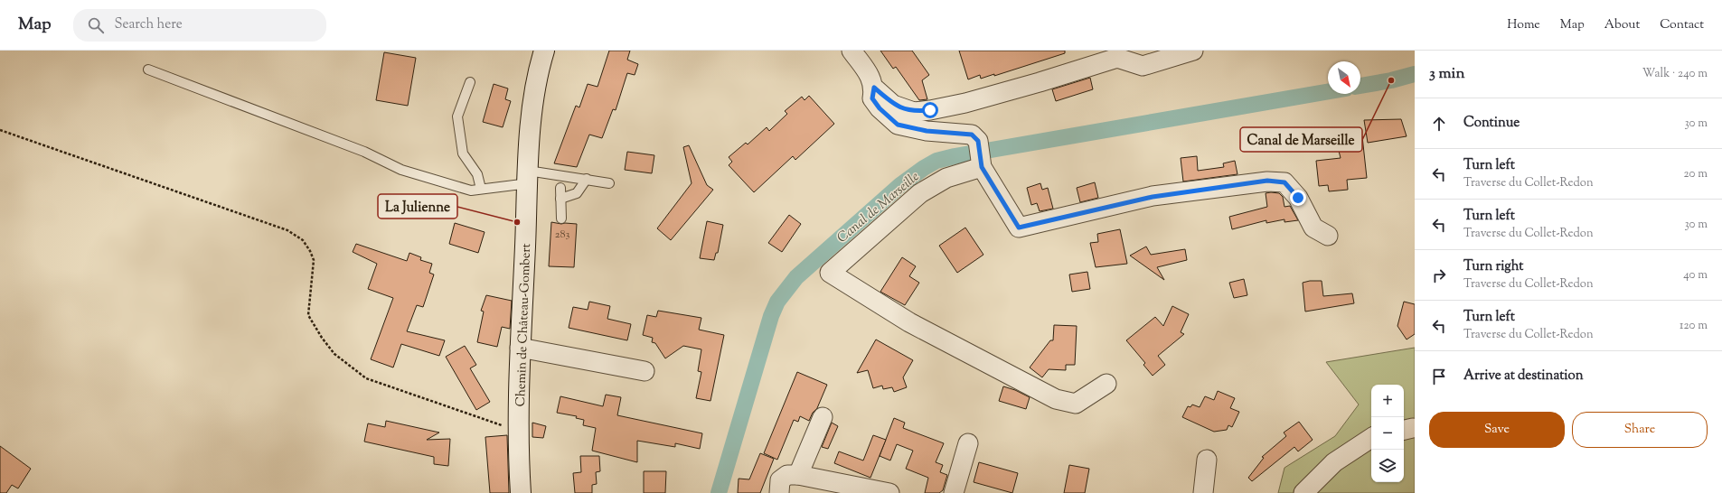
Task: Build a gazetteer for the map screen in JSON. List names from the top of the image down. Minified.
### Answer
{"streets":{"street":["Chemin de Château-Gombert"]},"water":["Canal de Marseille"],"places":["Canal de Marseille","La Julienne"],"house_numbers":["283"],"north":"bottom right","page":{"header":"Map","search":"Search here","nav":["Home","Map","About","Contact"],"heading":["3 min","Walk · 240 m"],"list":[["Continue","30 m"],["Turn left","Traverse du Collet-Redon","20 m"],["Turn left","Traverse du Collet-Redon","30 m"],["Turn right","Traverse du Collet-Redon","40 m"],["Turn left","Traverse du Collet-Redon","120 m"],"Arrive at destination"],"map_buttons":["+","−"],"buttons":["Save","Share"]}}
